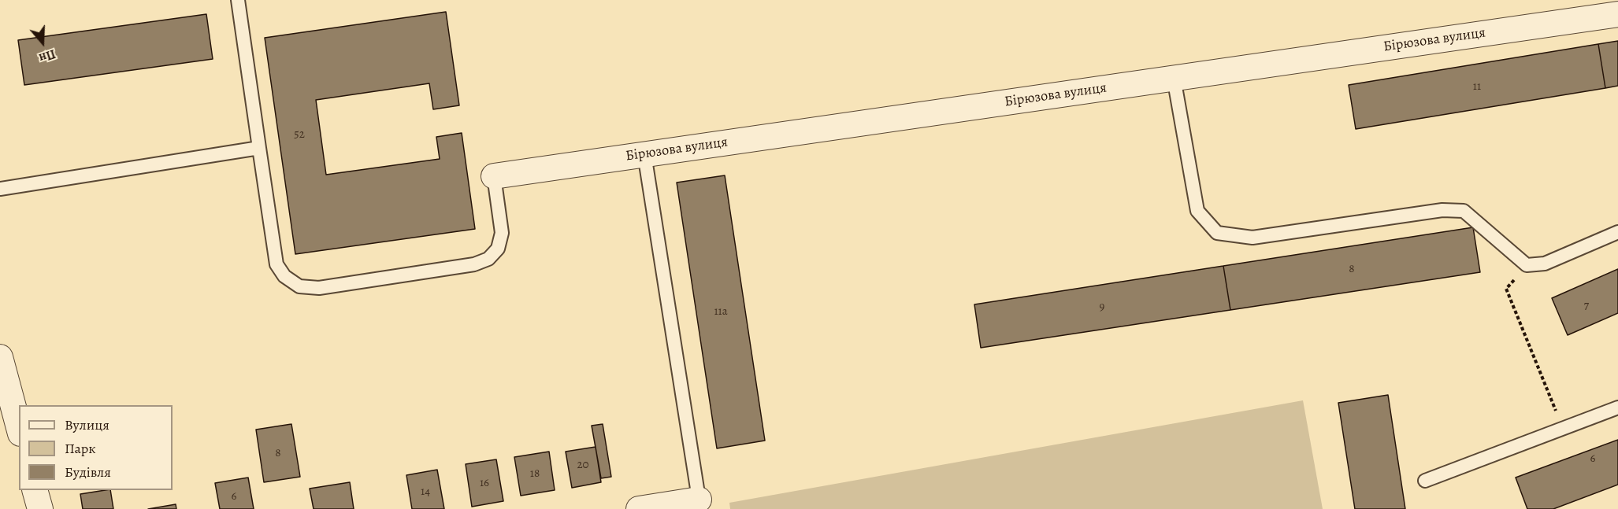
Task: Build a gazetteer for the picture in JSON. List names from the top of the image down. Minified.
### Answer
{"streets":{"street":["Бірюзова вулиця"]},"house_numbers":["11","52","8","7","9","11а","8","6","20","18","16","14","6"],"legend":["Вулиця","Парк","Будівля"],"north":"bottom"}
